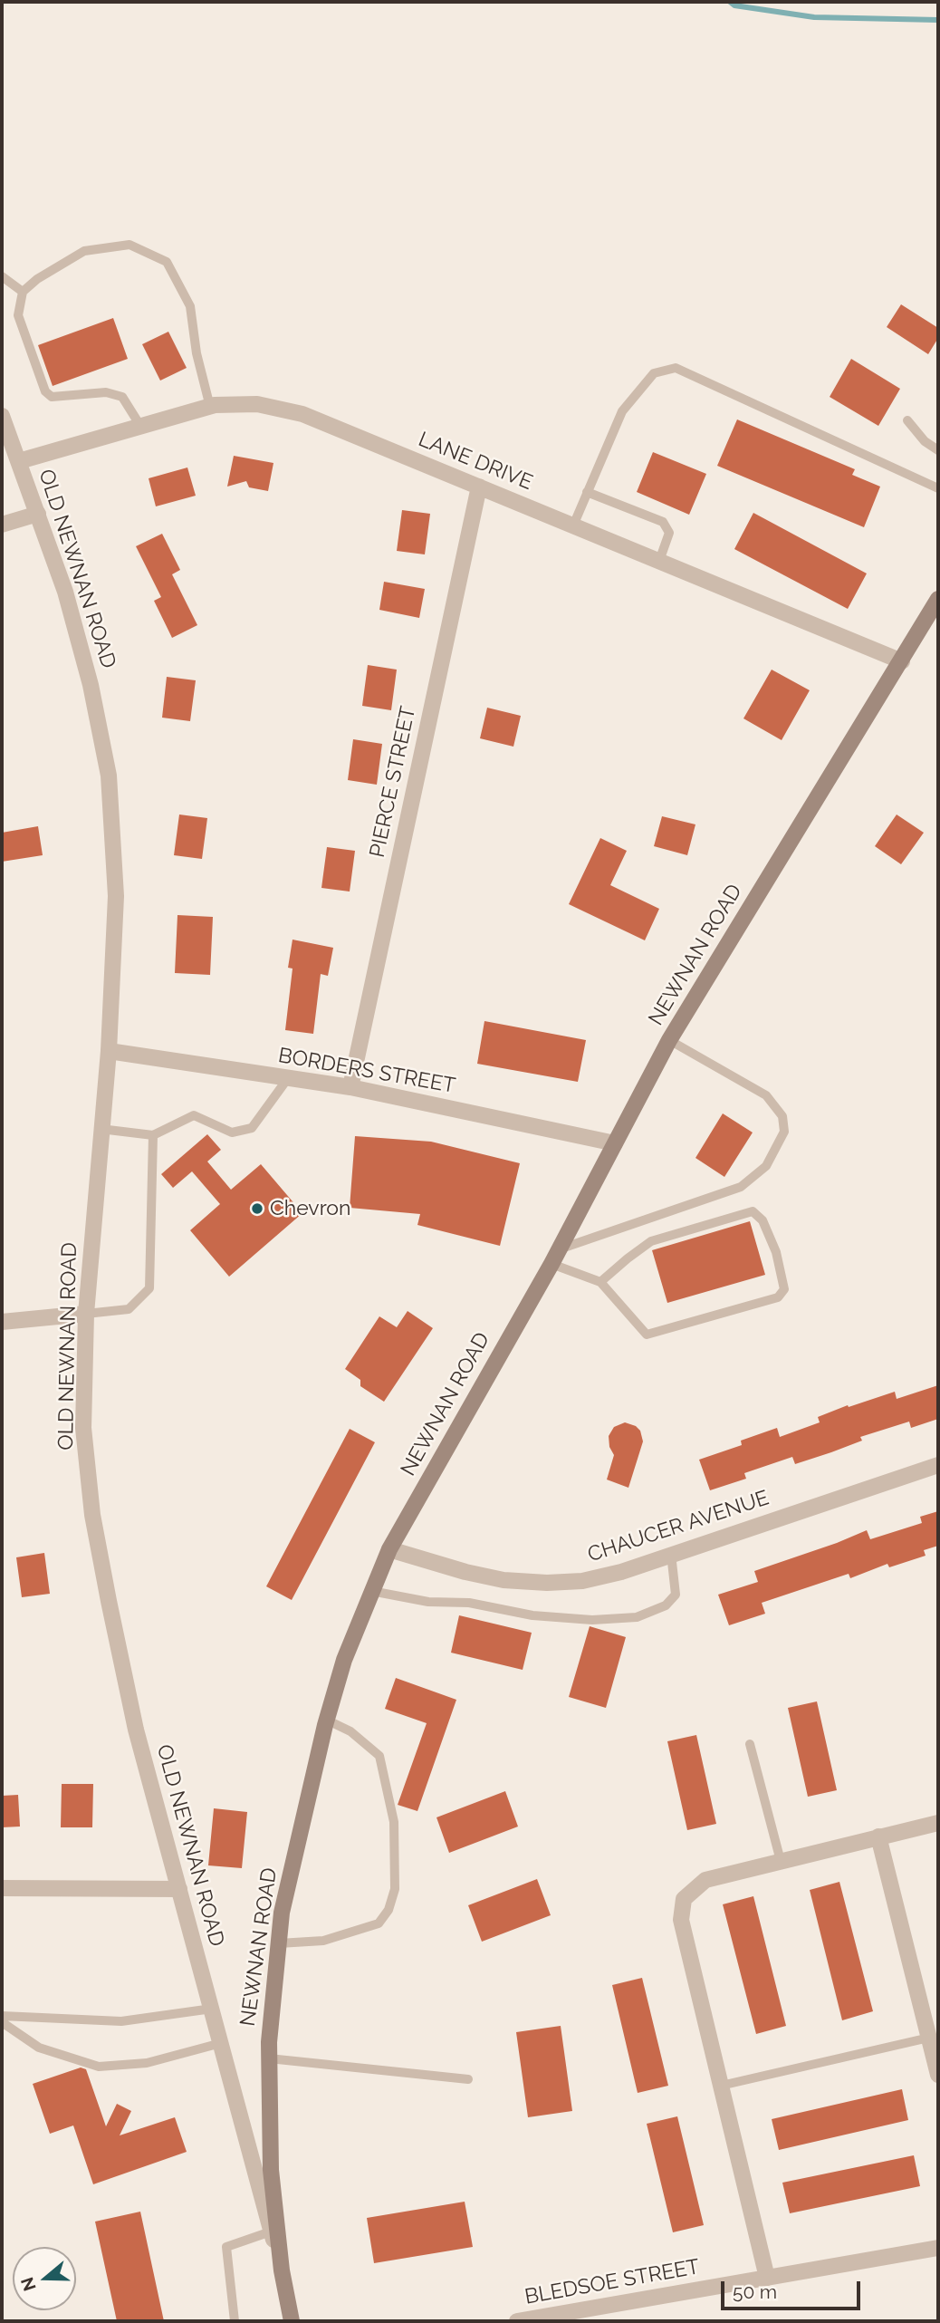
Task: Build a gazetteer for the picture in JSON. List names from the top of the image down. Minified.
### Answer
{"streets":{"main road":["NEWNAN ROAD"],"street":["LANE DRIVE","OLD NEWNAN ROAD","PIERCE STREET","BORDERS STREET","CHAUCER AVENUE","BLEDSOE STREET"]},"crossings":[["LANE DRIVE","OLD NEWNAN ROAD"],["LANE DRIVE","PIERCE STREET"],["LANE DRIVE","NEWNAN ROAD"],["OLD NEWNAN ROAD","NEWNAN ROAD"],["OLD NEWNAN ROAD","BORDERS STREET"],["PIERCE STREET","BORDERS STREET"],["NEWNAN ROAD","BORDERS STREET"],["NEWNAN ROAD","CHAUCER AVENUE"]],"places":["Chevron"],"scale_bar":"50 m","north":"left"}
